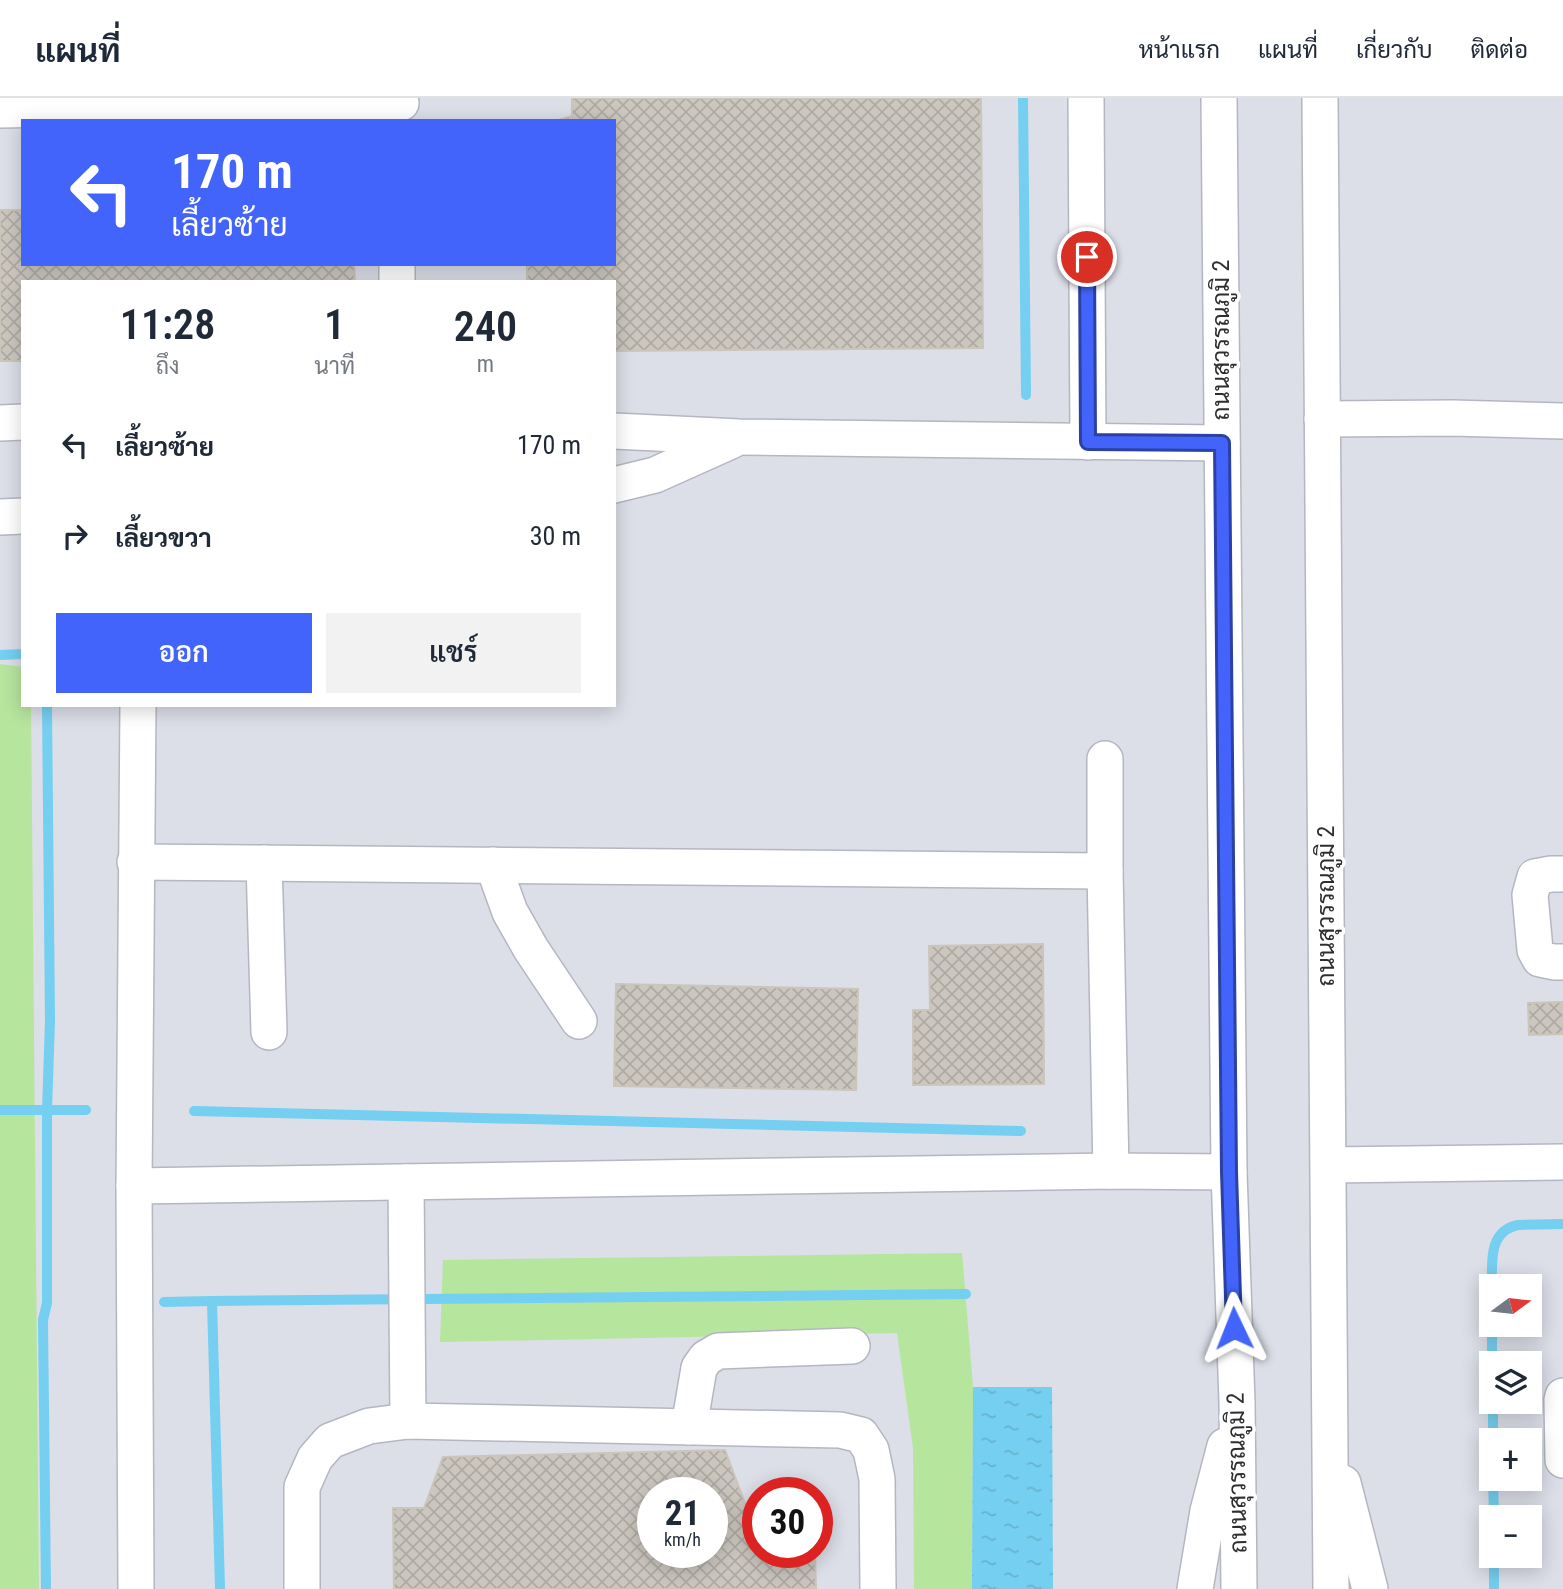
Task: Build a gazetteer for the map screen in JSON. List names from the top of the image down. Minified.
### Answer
{"streets":{"street":["ถนนสุวรรณภูมิ 2"]},"north":"right","page":{"header":"แผนที่","nav":["หน้าแรก","แผนที่","เกี่ยวกับ","ติดต่อ"],"turn":["170 m","เลี้ยวซ้าย"],"eta":["11:28","ถึง","1","นาที","240","m"],"list":[{"name":"เลี้ยวซ้าย","value":"170 m"},{"name":"เลี้ยวขวา","value":"30 m"}],"buttons":["ออก","แชร์"],"map_buttons":["+","−"],"speed":"21 km/h","limit":"30"}}
